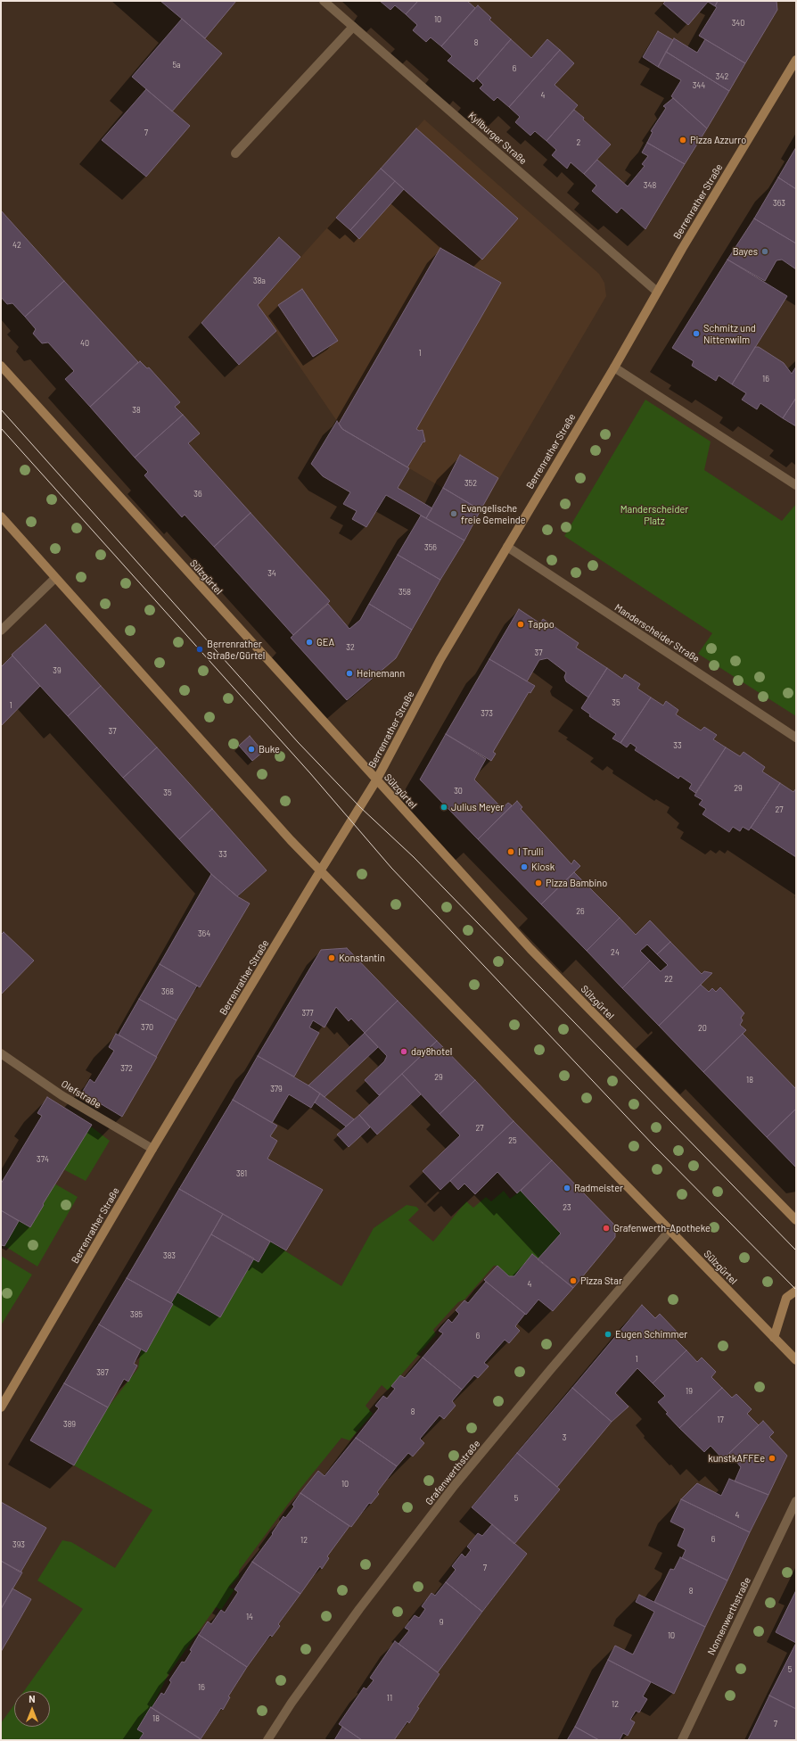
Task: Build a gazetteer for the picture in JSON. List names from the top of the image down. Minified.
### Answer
{"streets":{"main road":["Berrenrather Straße","Sülzgürtel"],"street":["Kyllburger Straße","Manderscheider Straße","Olefstraße","Grafenwerthstraße","Nonnenwerthstraße"]},"crossings":[["Kyllburger Straße","Berrenrather Straße"],["Berrenrather Straße","Sülzgürtel"],["Berrenrather Straße","Manderscheider Straße"],["Berrenrather Straße","Olefstraße"],["Sülzgürtel","Grafenwerthstraße"]],"parks":["Manderscheider Platz"],"places":["Pizza Azzurro","Bayes","Schmitz und Nittenwilm","Evangelische freie Gemeinde","Tappo","GEA","Berrenrather Straße/Gürtel","Heinemann","Buke","Julius Meyer","I Trulli","Kiosk","Pizza Bambino","Konstantin","day8hotel","Radmeister","Grafenwerth-Apotheke","Pizza Star","Eugen Schimmer","kunstkAFFEe"],"house_numbers":["10","340","8","5a","6","342","344","4","7","2","348","363","42","38a","40","1","16","38","352","36","356","34","358","32","37","39","35","1","373","37","33","29","30","35","27","33","26","364","24","22","368","377","370","20","372","29","18","379","27","25","374","381","23","383","4","385","6","1","387","19","8","17","389","3","10","5","4","6","12","393","7","8","14","9","10","5","16","11","12","18","7"],"north":"top"}
